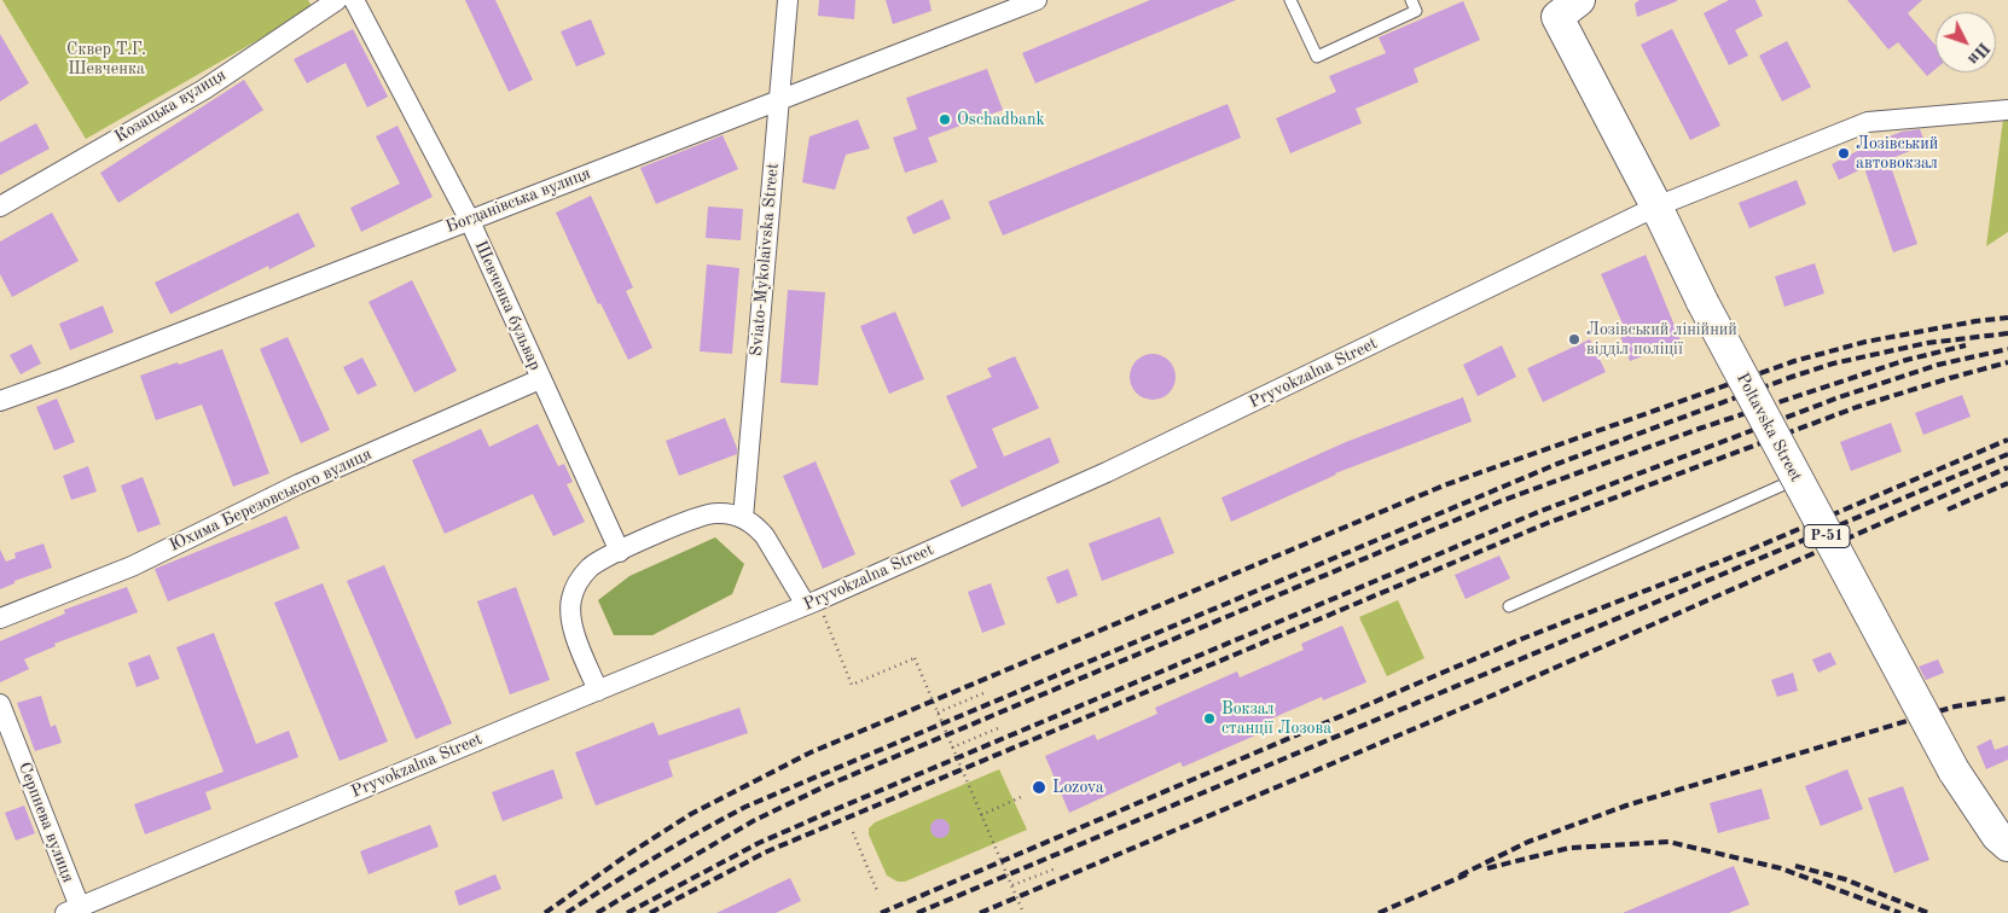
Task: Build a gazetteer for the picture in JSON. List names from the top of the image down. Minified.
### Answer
{"streets":{"main road":["Poltavska Street","Р-51"],"street":["Козацька вулиця","Богданівська вулиця","Sviato-Mykolaivska Street","Шевченка бульвар","Pryvokzalna Street","Юхима Березовського вулиця","Серпнева вулиця"]},"crossings":[["Богданівська вулиця","Sviato-Mykolaivska Street"],["Богданівська вулиця","Шевченка бульвар"],["Шевченка бульвар","Юхима Березовського вулиця"],["Pryvokzalna Street","Poltavska Street"],["Pryvokzalna Street","Серпнева вулиця"]],"parks":["Сквер Т.Г. Шевченка"],"places":["Oschadbank","Лозівський автовокзал","Лозівський лінійний відділ поліції","Вокзал станції Лозова","Lozova"],"north":"bottom right"}
